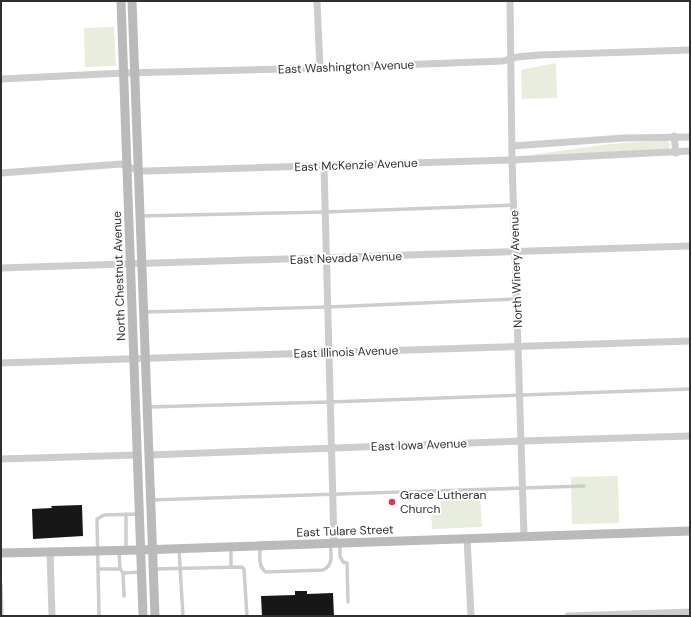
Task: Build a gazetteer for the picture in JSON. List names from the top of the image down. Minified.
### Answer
{"streets":{"main road":["North Chestnut Avenue","East Tulare Street"],"street":["East Washington Avenue","East McKenzie Avenue","East Nevada Avenue","North Winery Avenue","East Illinois Avenue","East Iowa Avenue"]},"crossings":[["East Washington Avenue","North Winery Avenue"],["East Washington Avenue","North Chestnut Avenue"],["East McKenzie Avenue","North Winery Avenue"],["East McKenzie Avenue","North Chestnut Avenue"],["East Nevada Avenue","North Winery Avenue"],["East Nevada Avenue","North Chestnut Avenue"],["North Winery Avenue","East Illinois Avenue"],["North Winery Avenue","East Iowa Avenue"],["North Winery Avenue","East Tulare Street"],["North Chestnut Avenue","East Illinois Avenue"],["North Chestnut Avenue","East Iowa Avenue"],["North Chestnut Avenue","East Tulare Street"]],"places":["Grace Lutheran Church"]}
